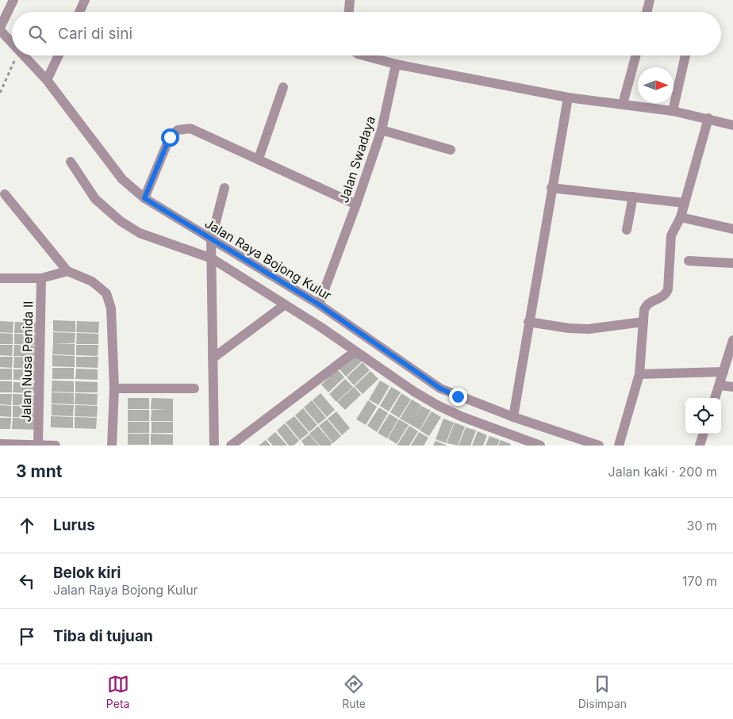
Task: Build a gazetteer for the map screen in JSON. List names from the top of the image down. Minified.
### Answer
{"streets":{"street":["Jalan Swadaya","Jalan Raya Bojong Kulur","Jalan Nusa Penida II"]},"crossings":[["Jalan Swadaya","Jalan Raya Bojong Kulur"]],"north":"right","page":{"search":"Cari di sini","heading":["3 mnt","Jalan kaki · 200 m"],"list":[["Lurus","30 m"],["Belok kiri","Jalan Raya Bojong Kulur","170 m"],"Tiba di tujuan"],"nav":["Peta","Rute","Disimpan"]}}
